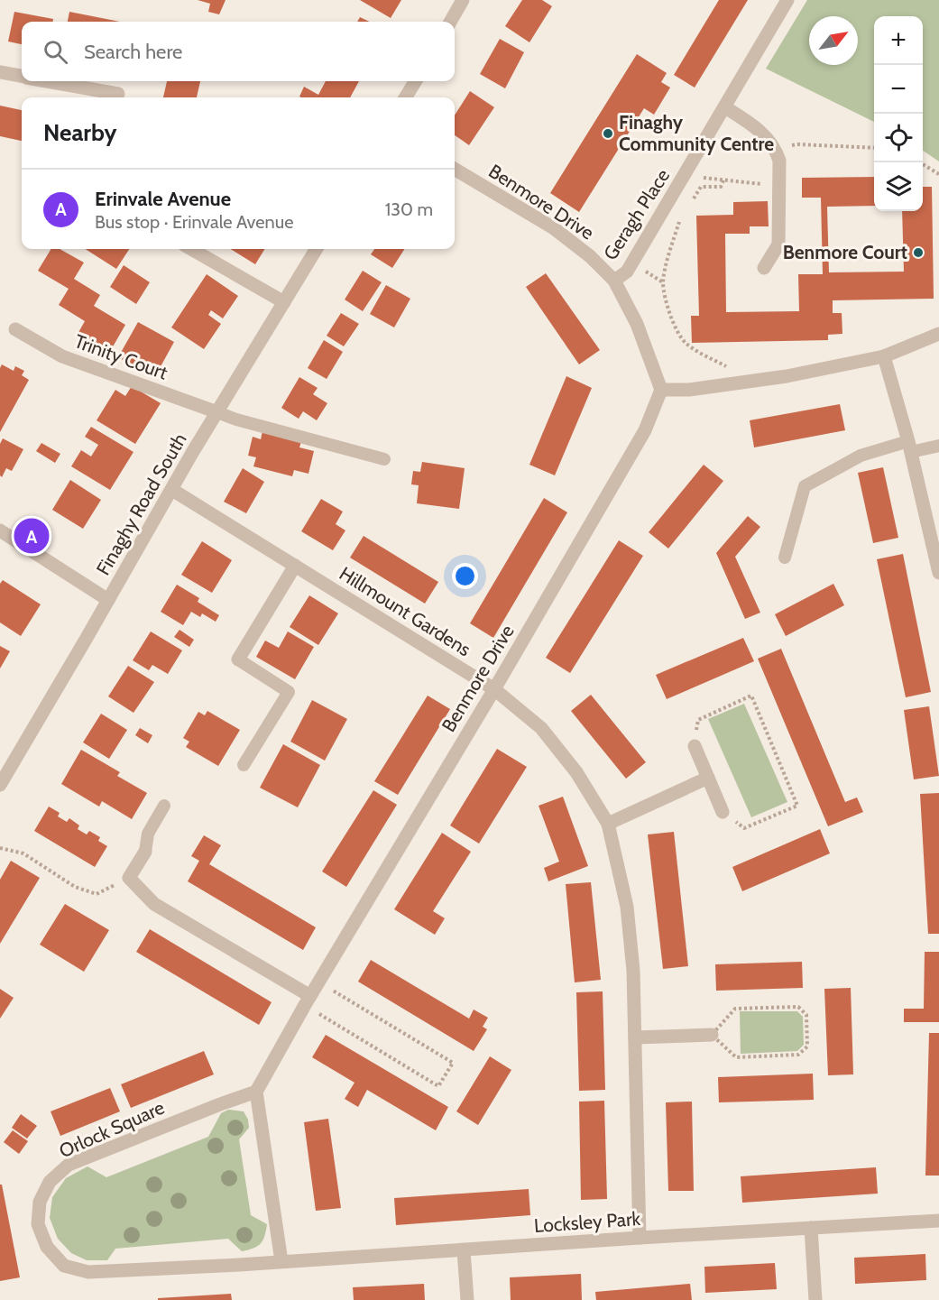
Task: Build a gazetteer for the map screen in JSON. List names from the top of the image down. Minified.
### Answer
{"streets":{"street":["Benmore Drive","Geragh Place","Trinity Court","Finaghy Road South","Hillmount Gardens","Orlock Square","Locksley Park"]},"crossings":[["Benmore Drive","Geragh Place"],["Benmore Drive","Hillmount Gardens"],["Benmore Drive","Orlock Square"],["Trinity Court","Finaghy Road South"],["Finaghy Road South","Hillmount Gardens"],["Hillmount Gardens","Locksley Park"],["Orlock Square","Locksley Park"]],"places":["Finaghy Community Centre","Benmore Court"],"north":"top right","page":{"map_buttons":["+","−"],"search":"Search here","heading":"Nearby","list":[{"mark":"A","name":"Erinvale Avenue","note":"Bus stop · Erinvale Avenue","value":"130 m"}],"pins":"A"}}
